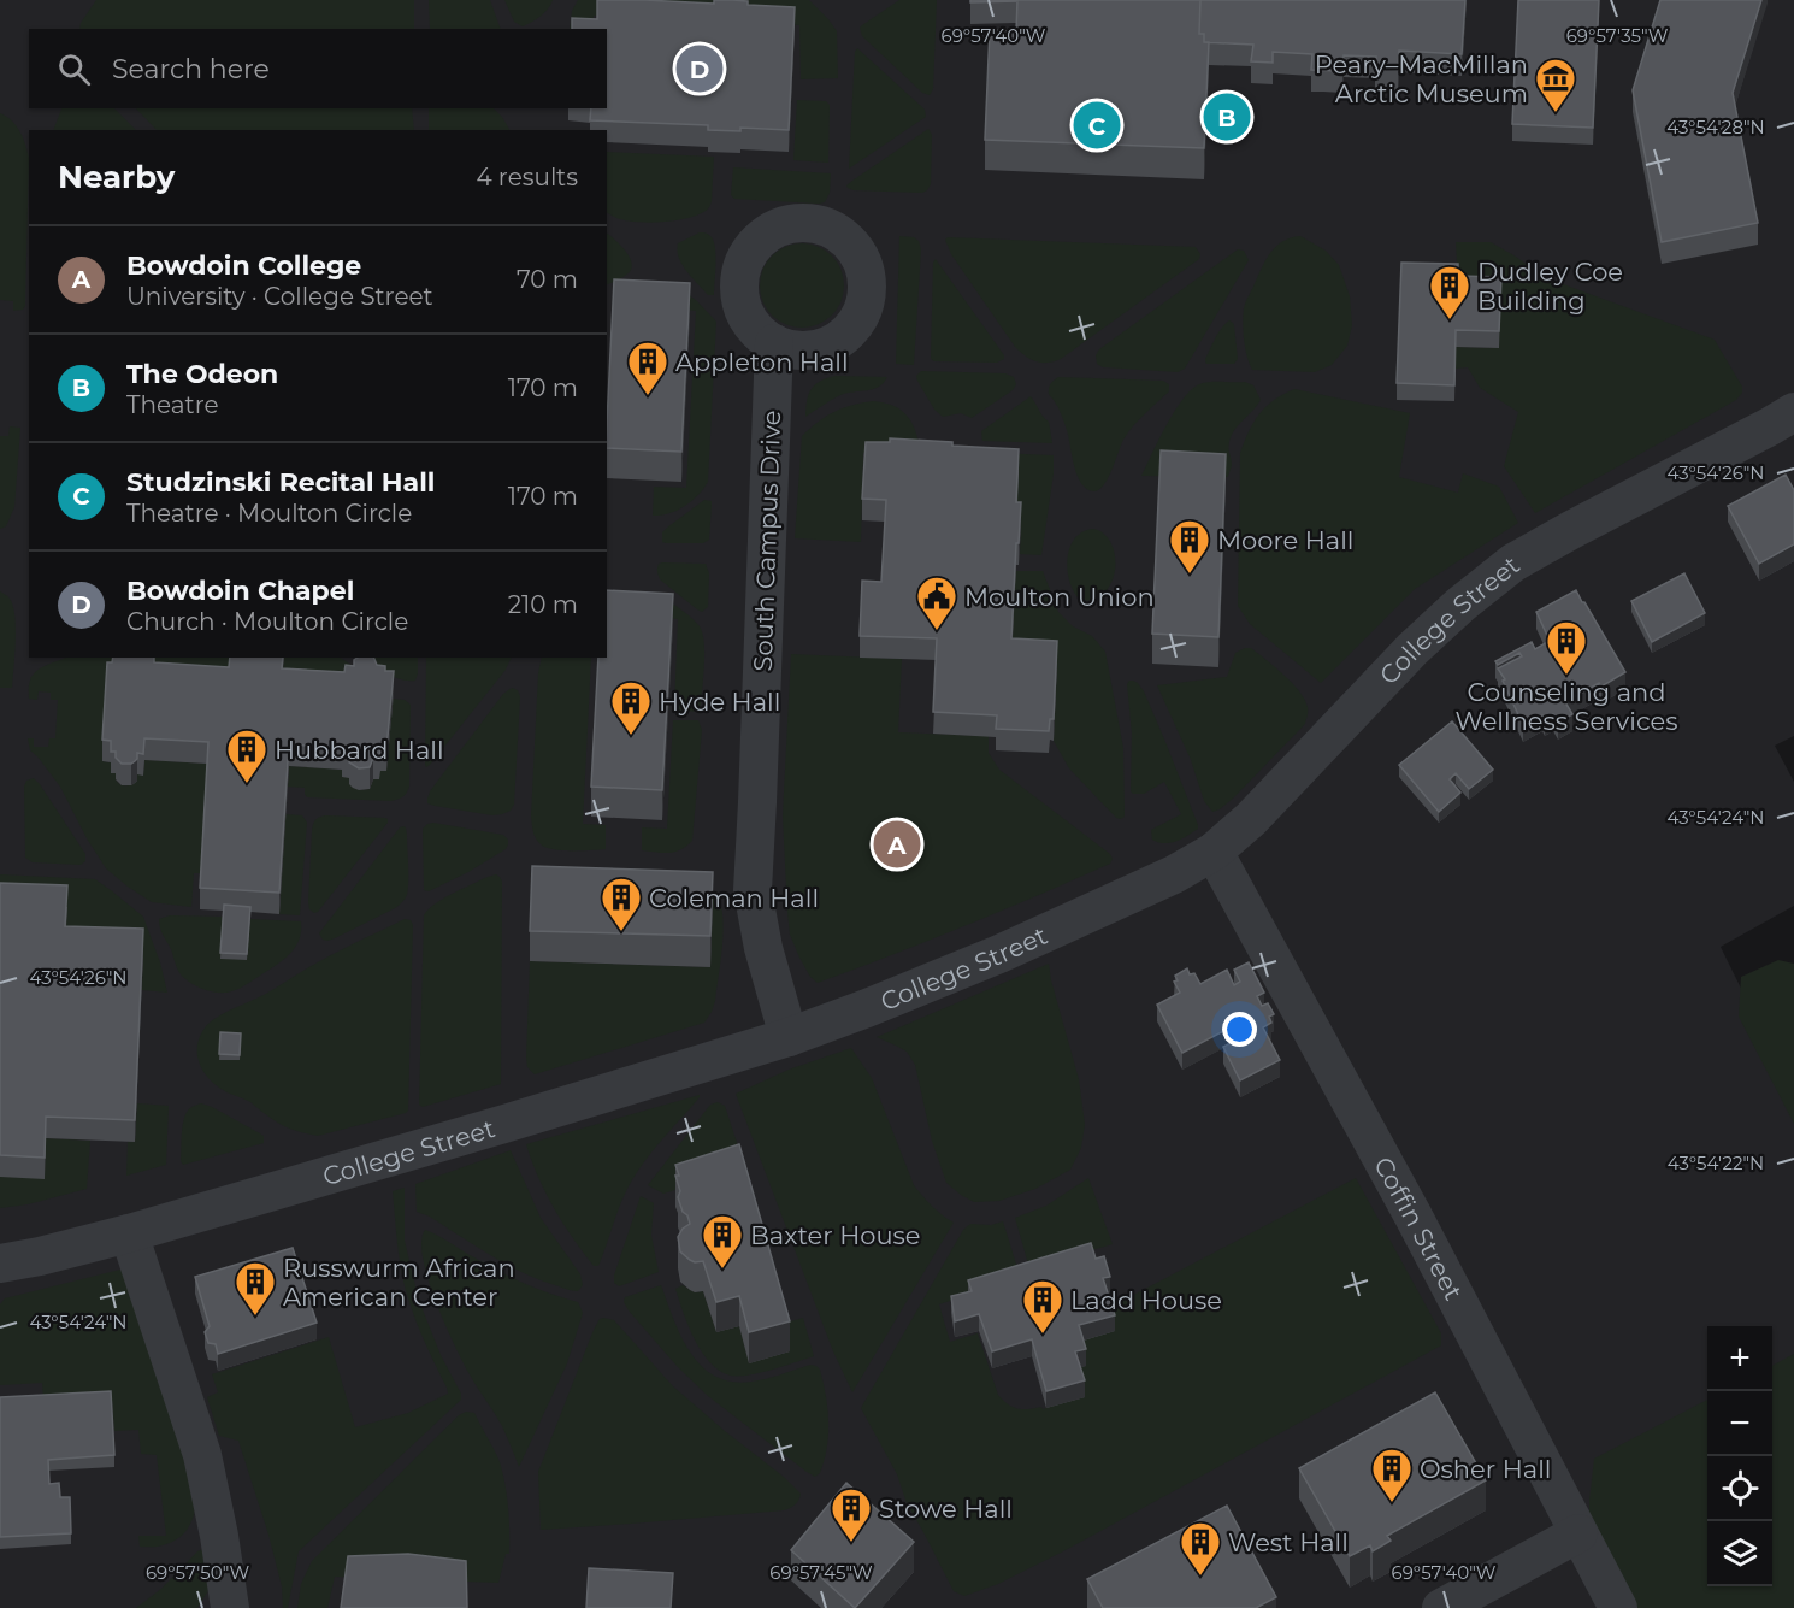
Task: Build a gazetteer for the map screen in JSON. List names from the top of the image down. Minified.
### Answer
{"streets":{"street":["South Campus Drive","College Street","Coffin Street"]},"crossings":[["South Campus Drive","College Street"],["College Street","Coffin Street"]],"places":{"museum":["Peary–MacMillan Arctic Museum"],"building":["Dudley Coe Building","Appleton Hall","Moore Hall","Counseling and Wellness Services","Hyde Hall","Hubbard Hall","Coleman Hall","Baxter House","Russwurm African American Center","Ladd House","Osher Hall","Stowe Hall","West Hall"],"public building":["Moulton Union"]},"page":{"search":"Search here","pins":["D","B","C","A"],"heading":["Nearby","4 results"],"list":[{"mark":"A","name":"Bowdoin College","note":"University · College Street","value":"70 m"},{"mark":"B","name":"The Odeon","note":"Theatre","value":"170 m"},{"mark":"C","name":"Studzinski Recital Hall","note":"Theatre · Moulton Circle","value":"170 m"},{"mark":"D","name":"Bowdoin Chapel","note":"Church · Moulton Circle","value":"210 m"}],"map_buttons":["+","−"]},"coordinates":["69°57'40\"W","69°57'35\"W","43°54'28\"N","43°54'26\"N","43°54'24\"N","43°54'22\"N","69°57'50\"W","69°57'45\"W"]}
